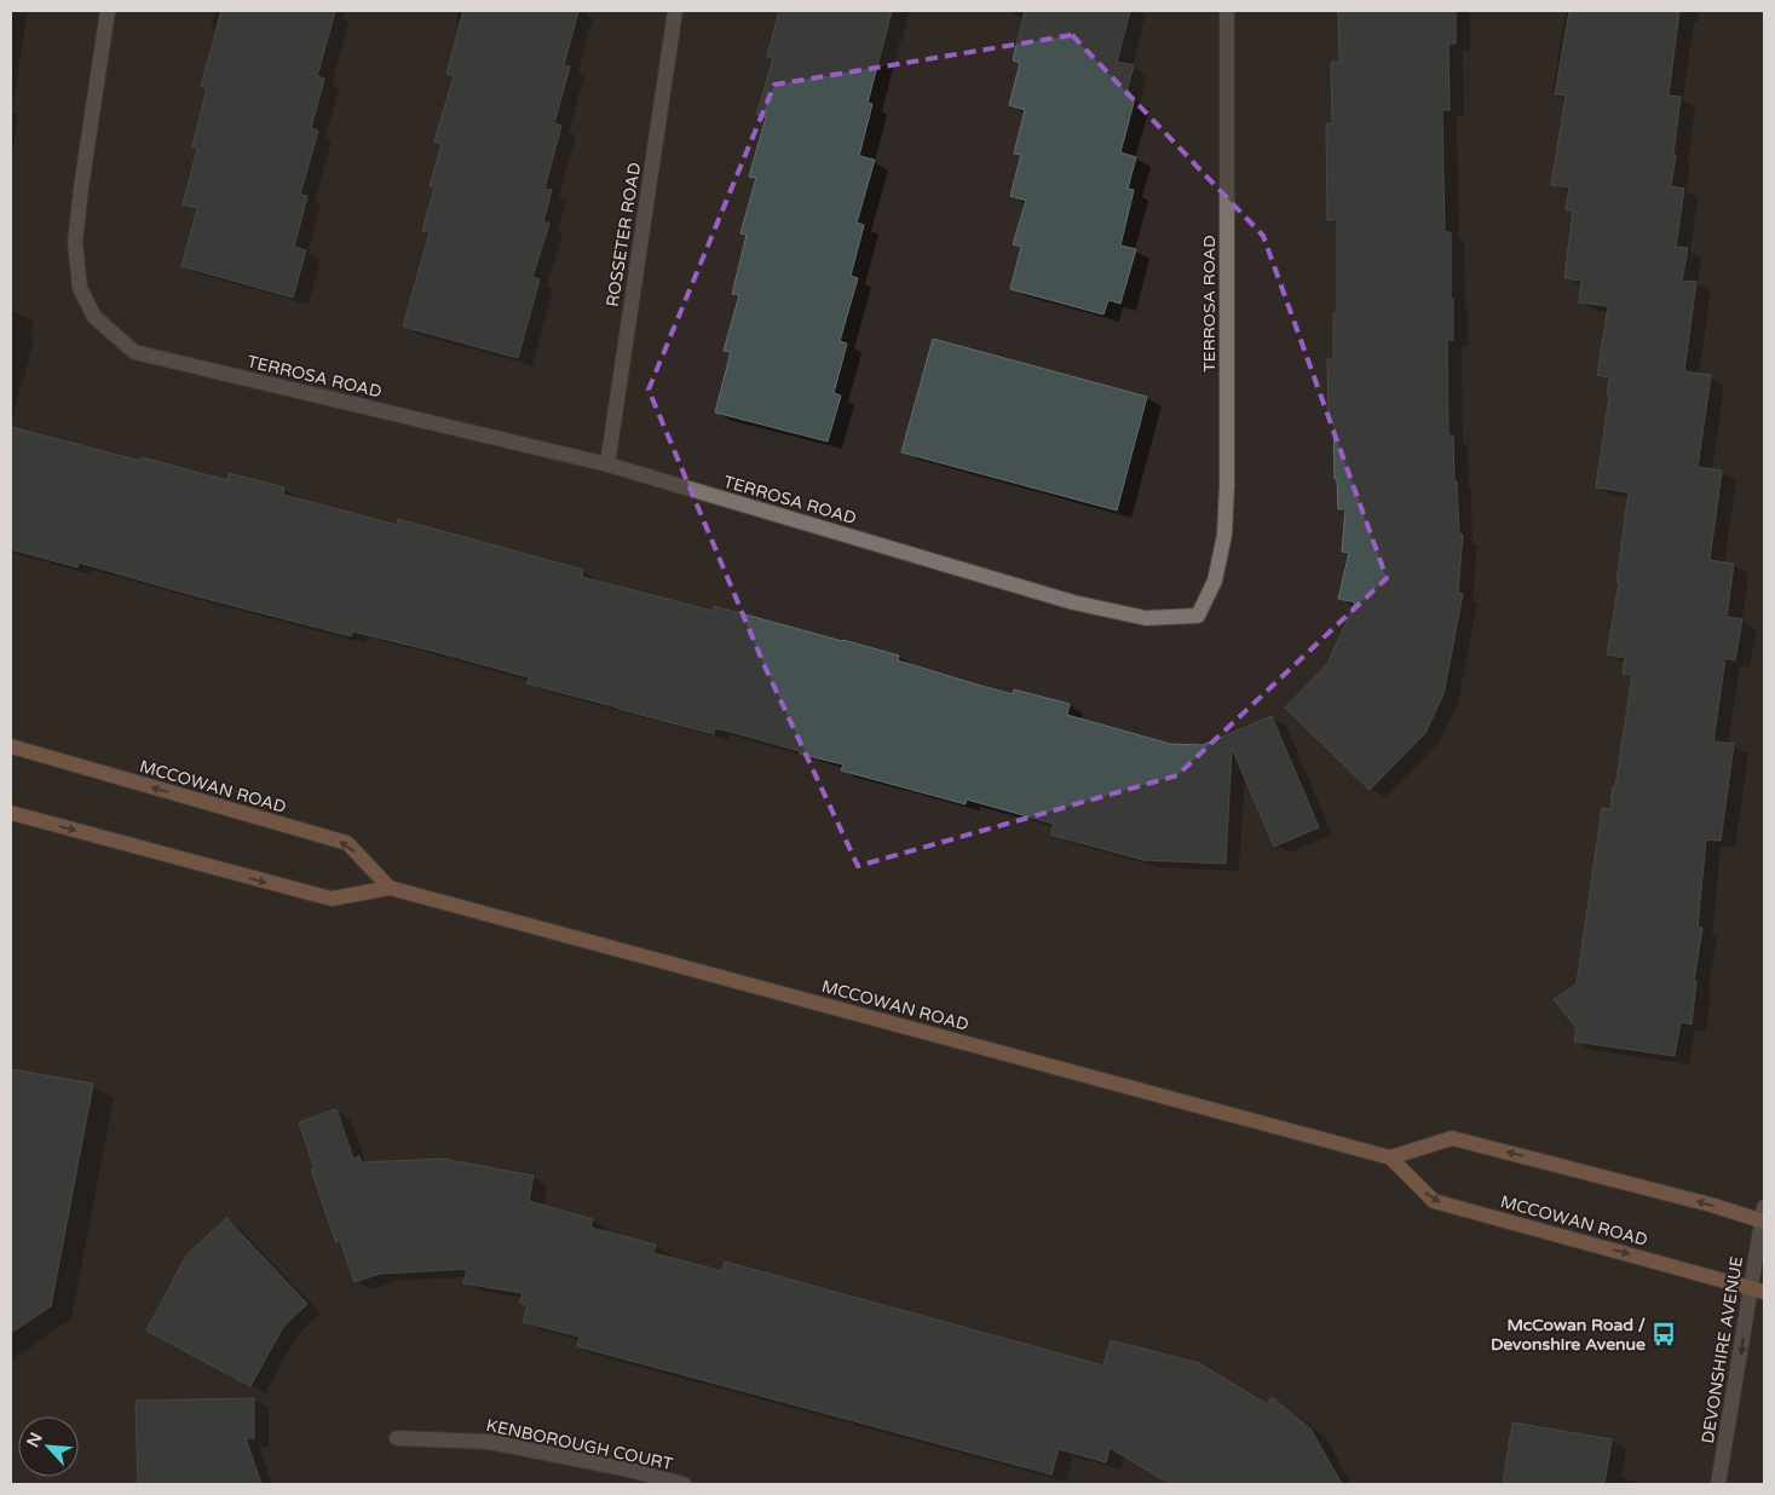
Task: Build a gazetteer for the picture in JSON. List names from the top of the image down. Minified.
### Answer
{"streets":{"main road":["MCCOWAN ROAD"],"street":["ROSSETER ROAD","TERROSA ROAD","DEVONSHIRE AVENUE","KENBOROUGH COURT"]},"crossings":[["ROSSETER ROAD","TERROSA ROAD"],["MCCOWAN ROAD","DEVONSHIRE AVENUE"]],"one_way":["DEVONSHIRE AVENUE"],"places":{"bus stop":["McCowan Road / Devonshire Avenue"]},"north":"top left"}
